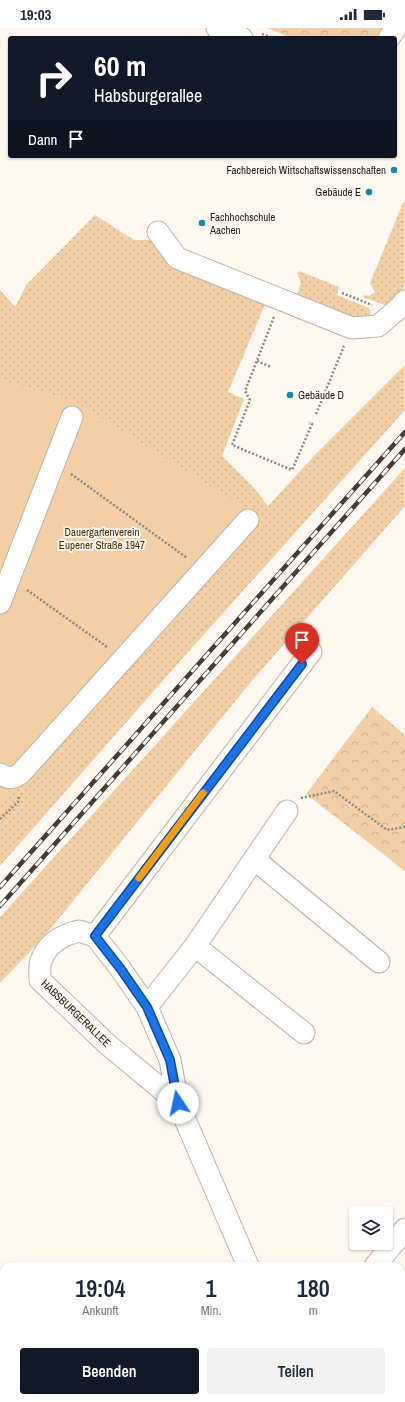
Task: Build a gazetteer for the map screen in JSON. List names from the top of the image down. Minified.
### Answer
{"streets":{"street":["HABSBURGERALLEE"]},"parks":["Dauergartenverein Eupener Straße 1947"],"places":["Fachbereich Wirtschaftswissenschaften","Gebäude E","Fachhochschule Aachen","Gebäude D"],"page":{"status":"19:03","turn":["60 m","Habsburgerallee"],"then":"Dann","eta":["19:04","Ankunft","1","Min.","180","m"],"buttons":["Beenden","Teilen"]}}
